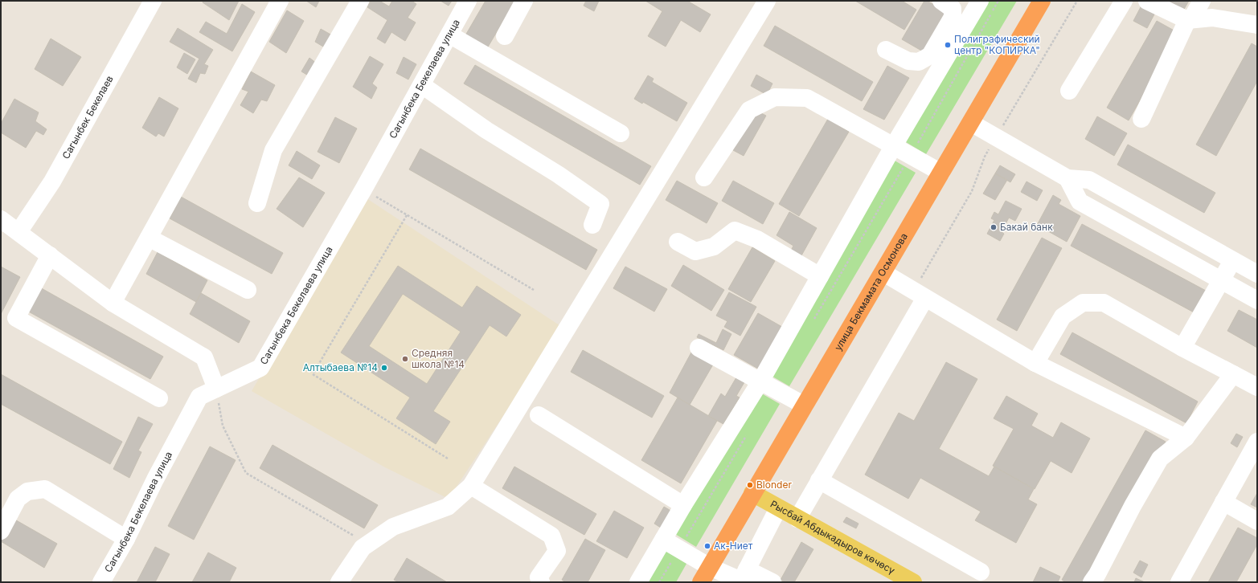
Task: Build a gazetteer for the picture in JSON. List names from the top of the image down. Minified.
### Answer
{"streets":{"highway":["улица Бекмамата Осмонова"],"main road":["Рысбай Абдыкадыров көчөсү"],"street":["Сагынбека Бекелаева улица","Сагынбек Бекелаев"]},"crossings":[["улица Бекмамата Осмонова","Рысбай Абдыкадыров көчөсү"]],"places":["Полиграфический центр \"КОПИРКА\"","Бакай банк","Средняя школа №14","Алтыбаева №14","Blonder","Ак-Ниет"]}
